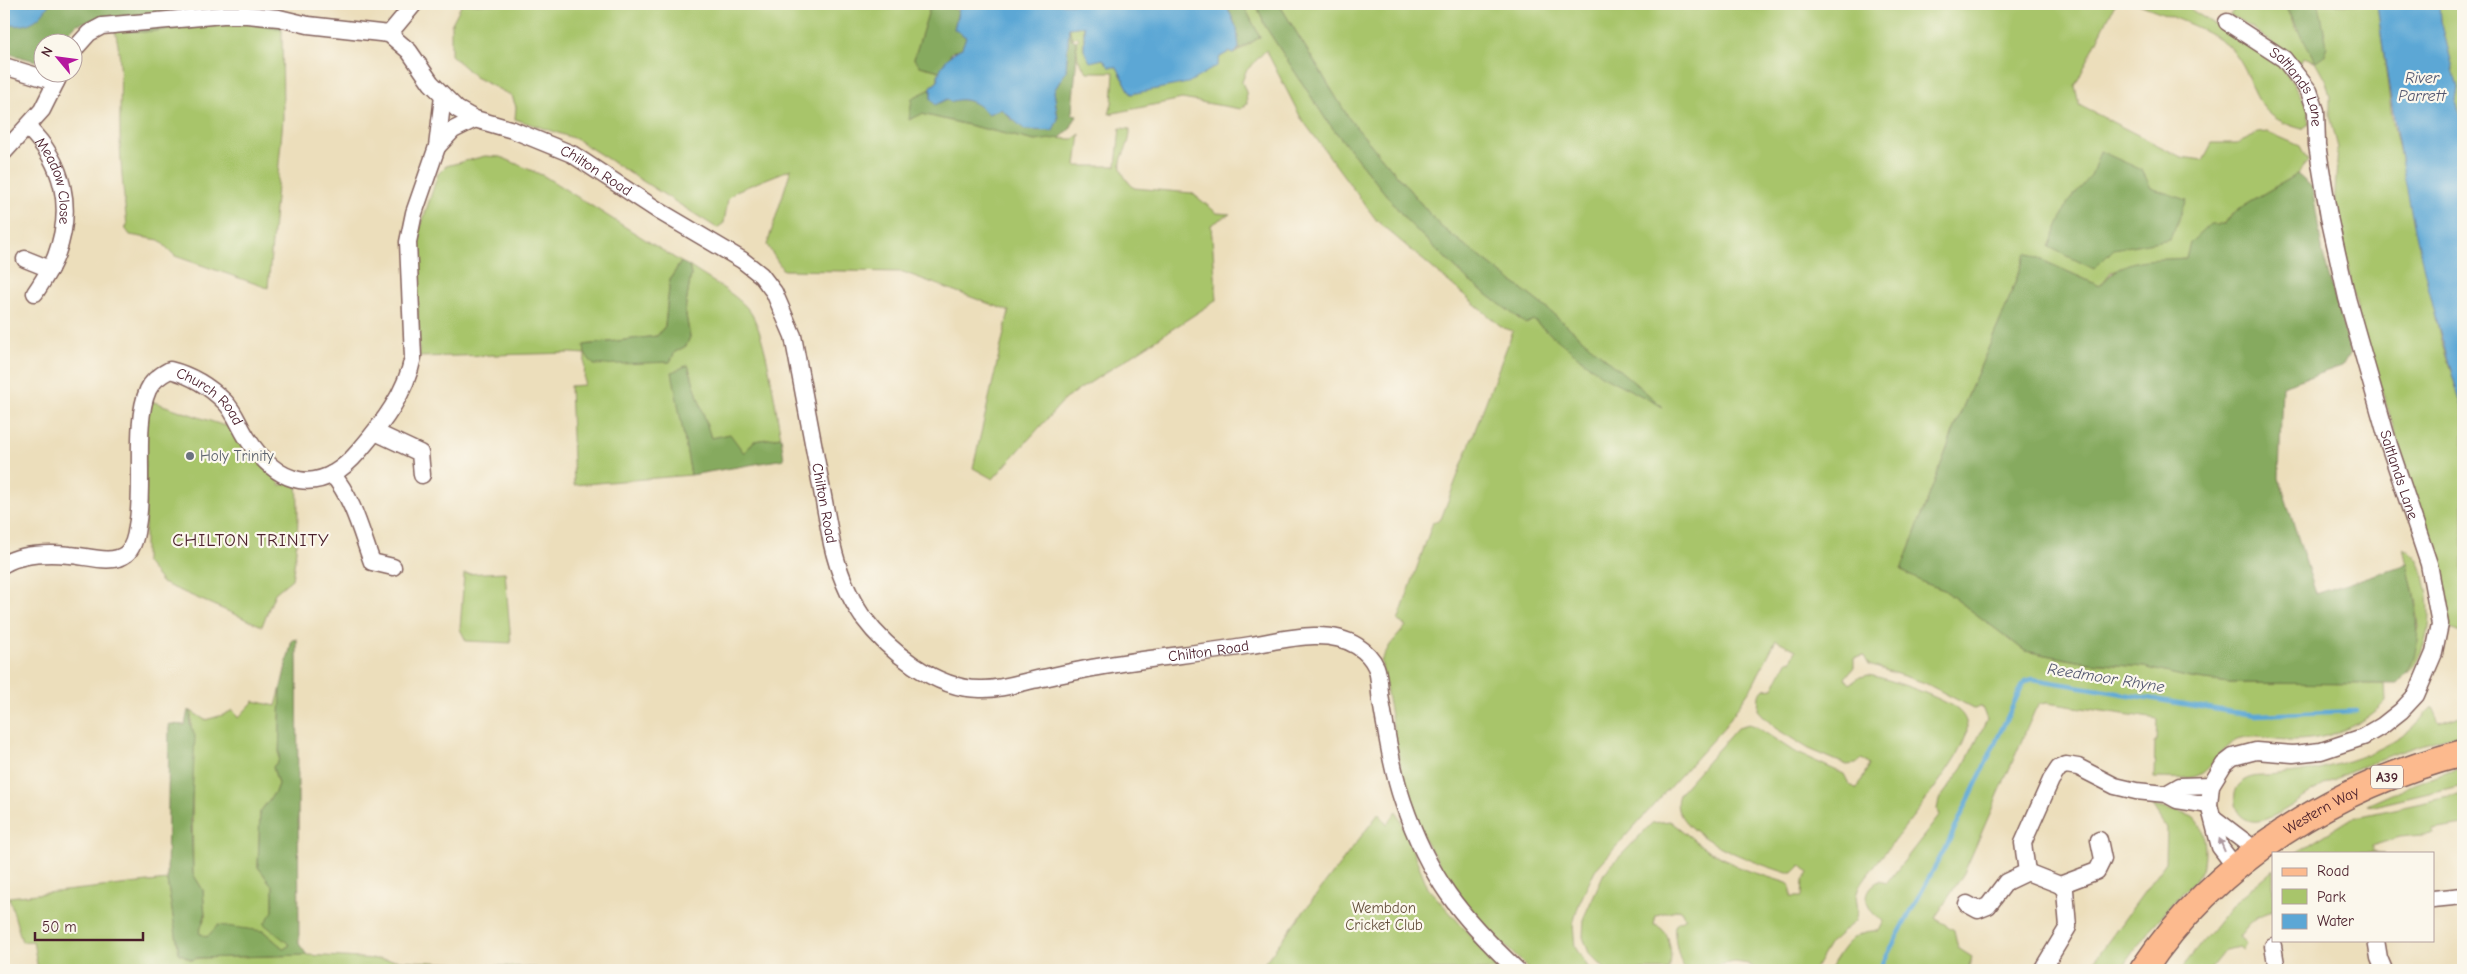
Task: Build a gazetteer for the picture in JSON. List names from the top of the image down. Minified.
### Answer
{"streets":{"main road":["A39","Western Way"],"street":["Saltlands Lane","Chilton Road","Meadow Close","Church Road"]},"crossings":[["Saltlands Lane","Western Way"],["Chilton Road","Church Road"]],"districts":["CHILTON TRINITY"],"water":["River Parrett","Reedmoor Rhyne"],"parks":["Wembdon Cricket Club"],"places":["Holy Trinity"],"legend":["Road","Park","Water"],"scale_bar":"50 m","north":"top left"}
